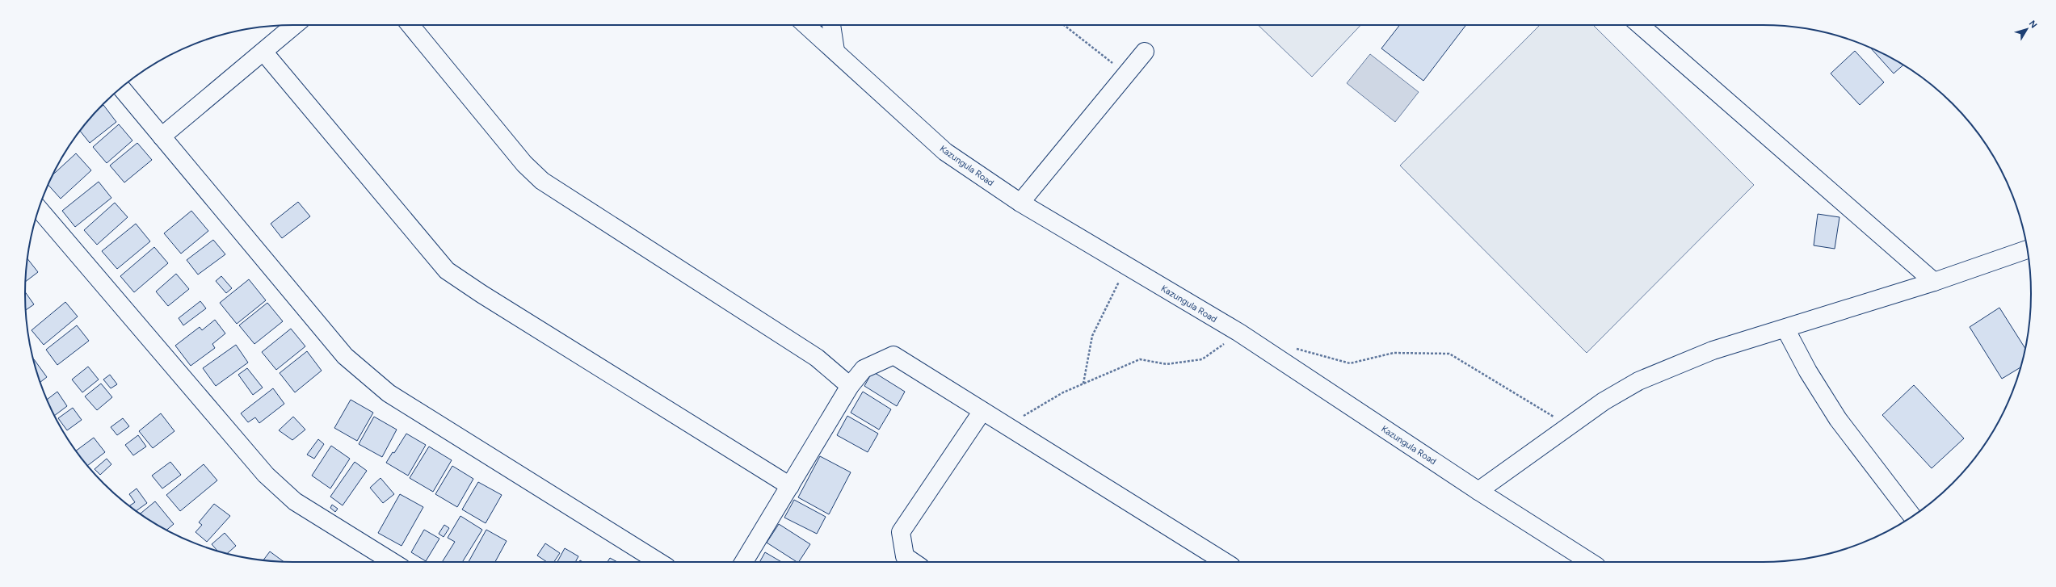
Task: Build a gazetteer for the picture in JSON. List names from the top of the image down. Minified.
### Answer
{"streets":{"street":["Kazungula Road"]},"north":"top right"}
